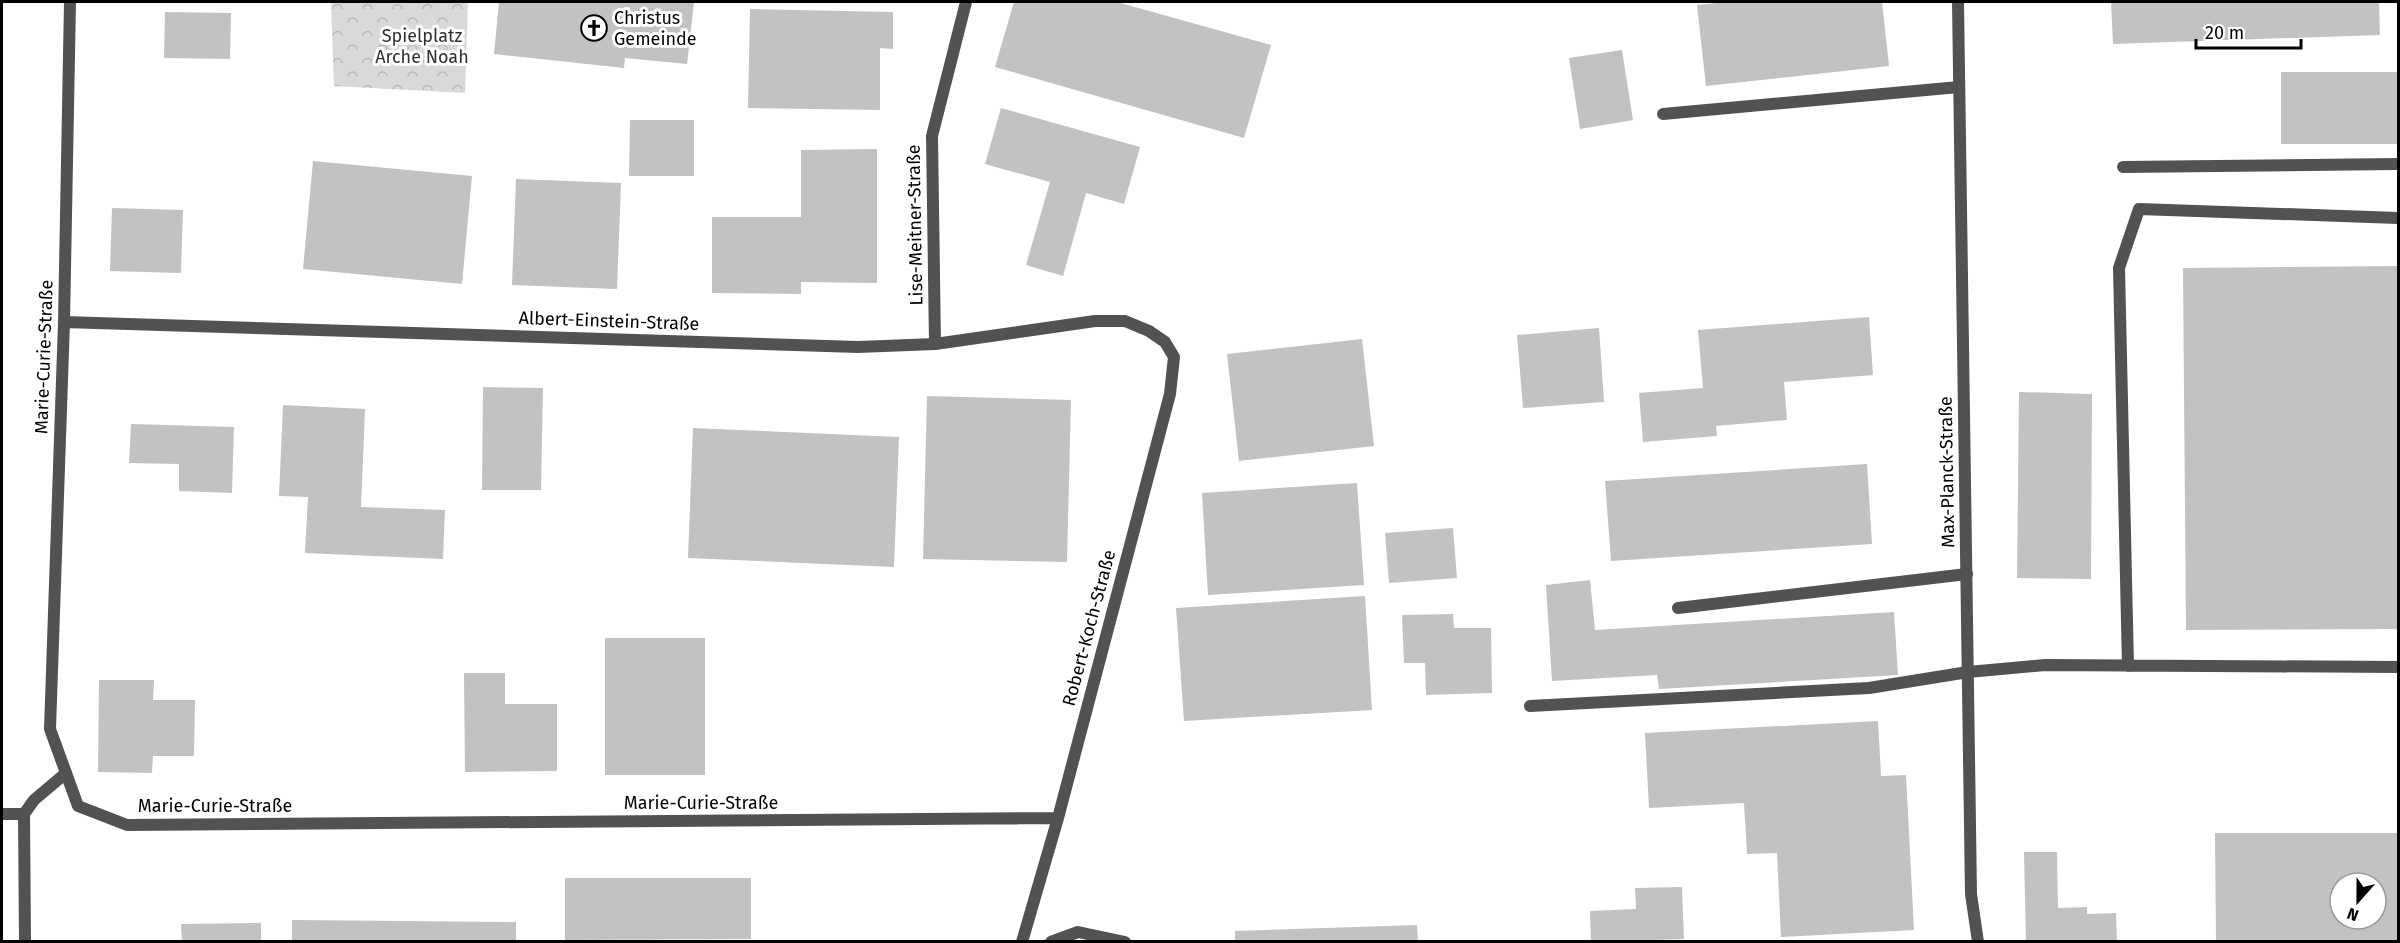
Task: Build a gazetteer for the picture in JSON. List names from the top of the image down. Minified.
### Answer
{"streets":{"street":["Lise-Meitner-Straße","Albert-Einstein-Straße","Marie-Curie-Straße","Max-Planck-Straße","Robert-Koch-Straße"]},"crossings":[["Lise-Meitner-Straße","Albert-Einstein-Straße"],["Albert-Einstein-Straße","Marie-Curie-Straße"],["Albert-Einstein-Straße","Robert-Koch-Straße"],["Marie-Curie-Straße","Robert-Koch-Straße"]],"parks":["Spielplatz Arche Noah"],"places":{"church":["Christus Gemeinde"]},"scale_bar":"20 m","north":"bottom"}
